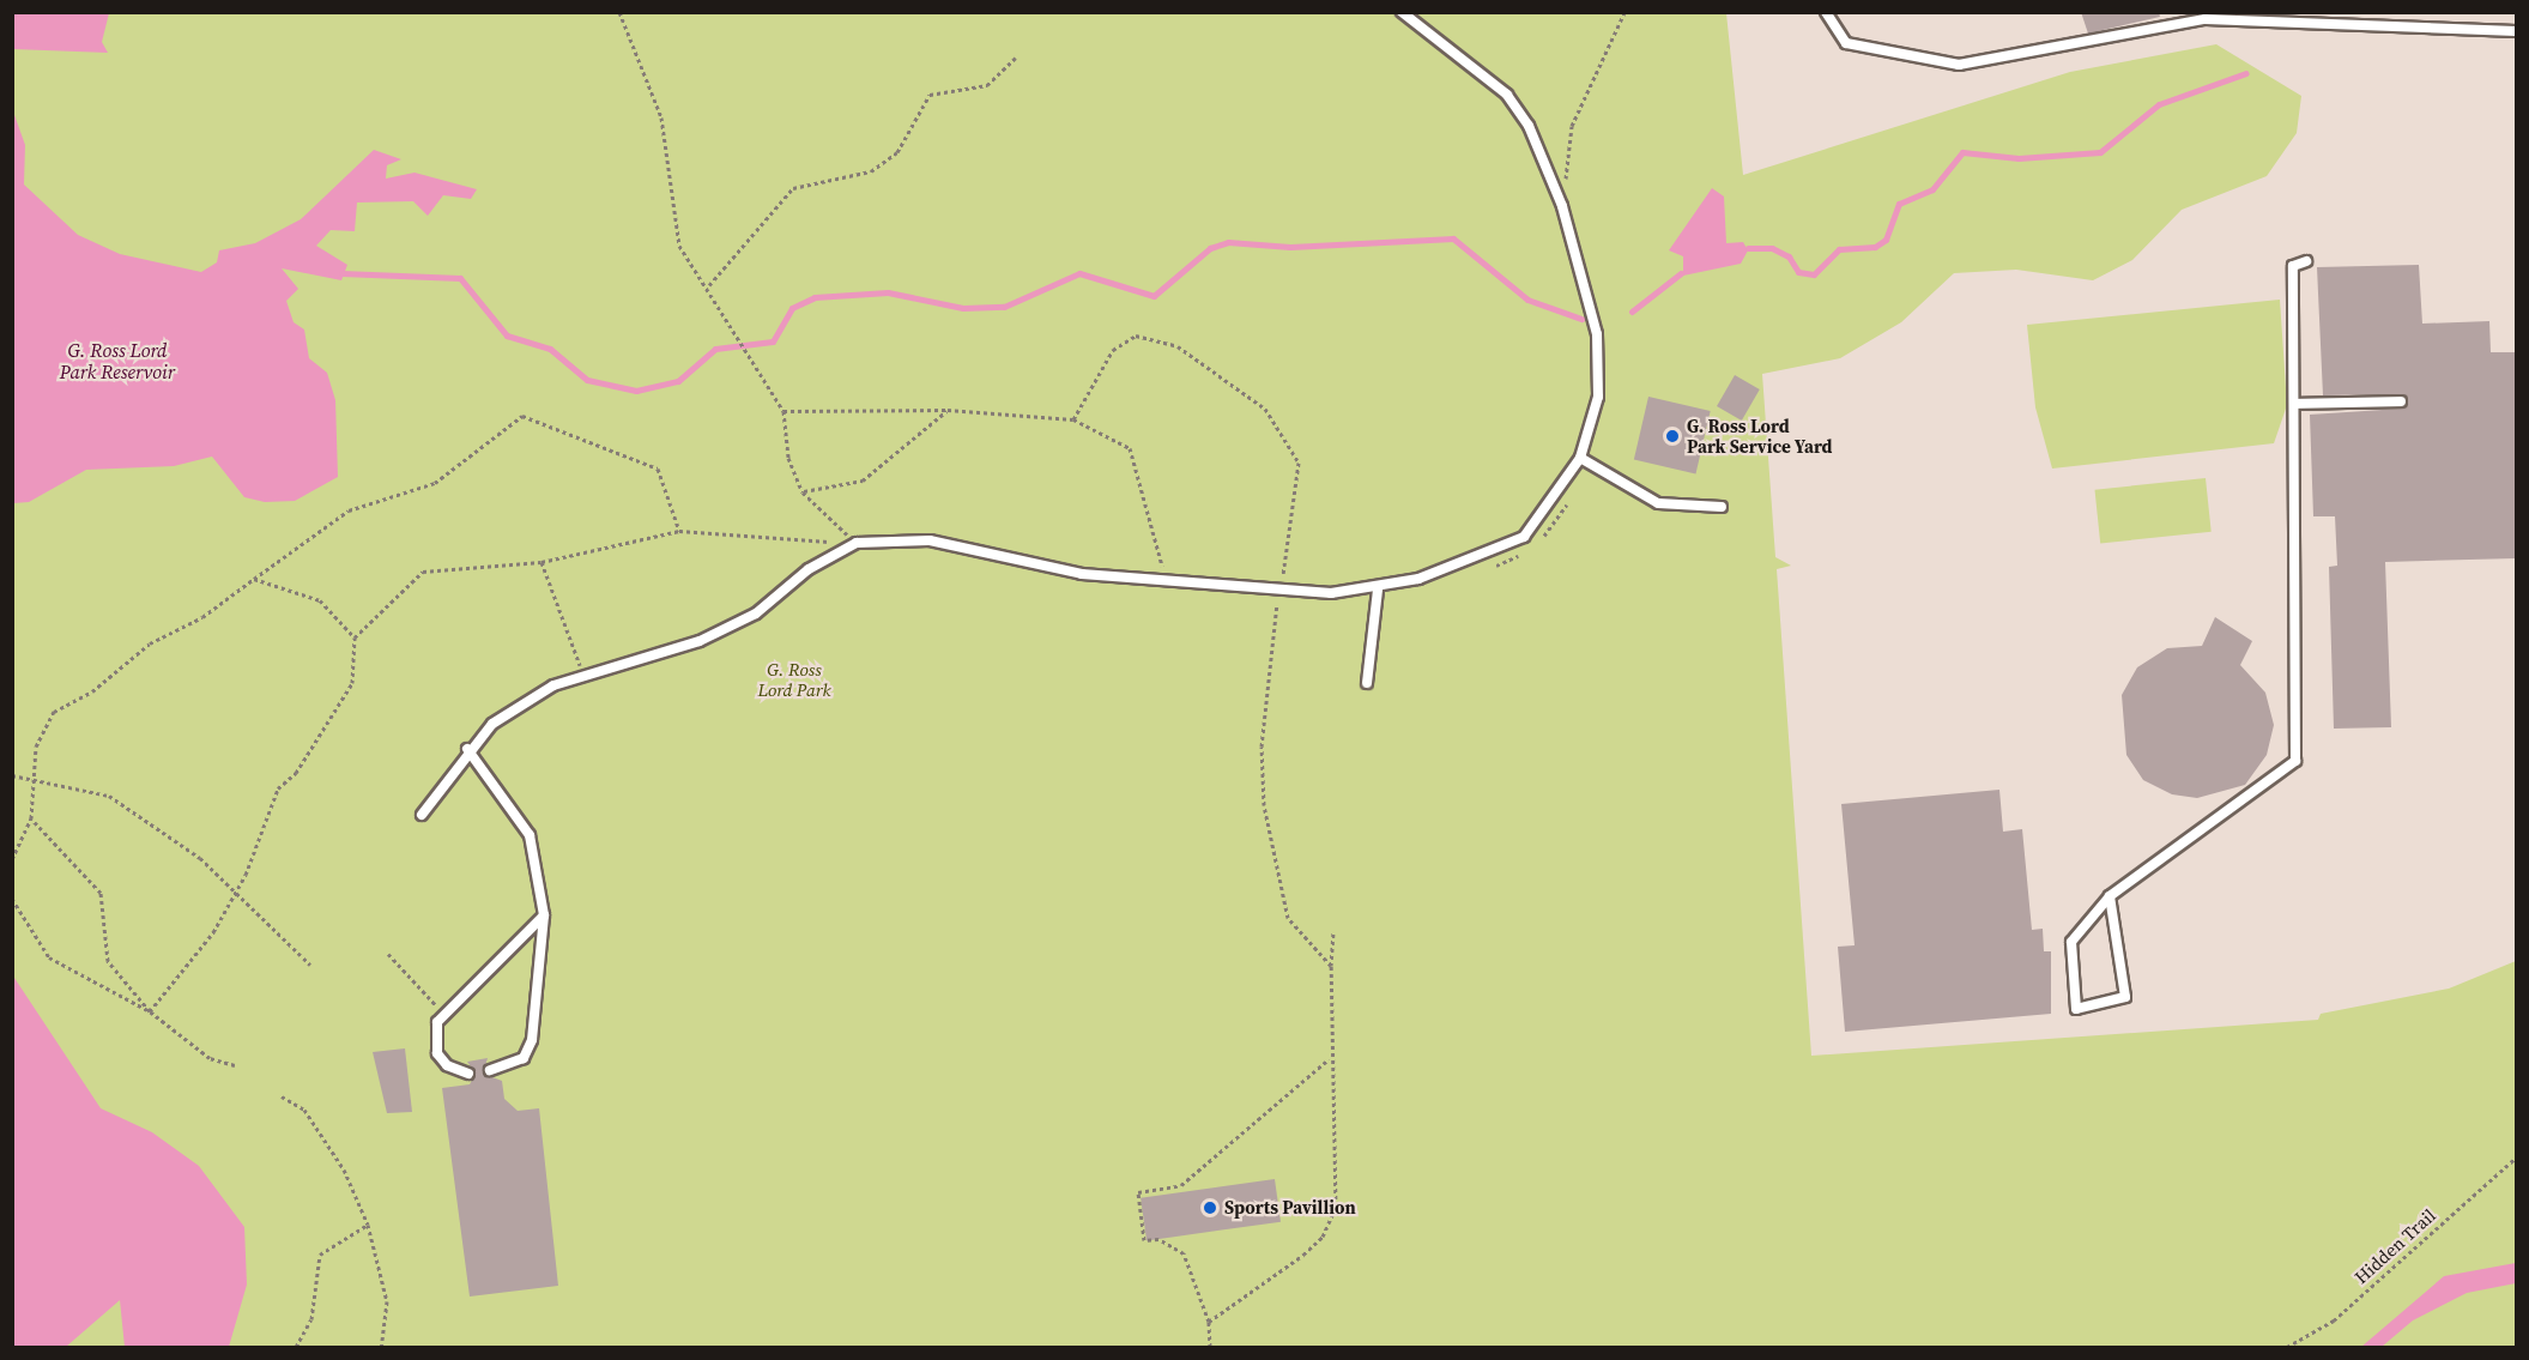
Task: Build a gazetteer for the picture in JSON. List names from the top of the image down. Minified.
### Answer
{"streets":{"path":["Hidden Trail"]},"water":["G. Ross Lord Park Reservoir"],"parks":["G. Ross Lord Park"],"places":["G. Ross Lord Park Service Yard","Sports Pavillion"]}
